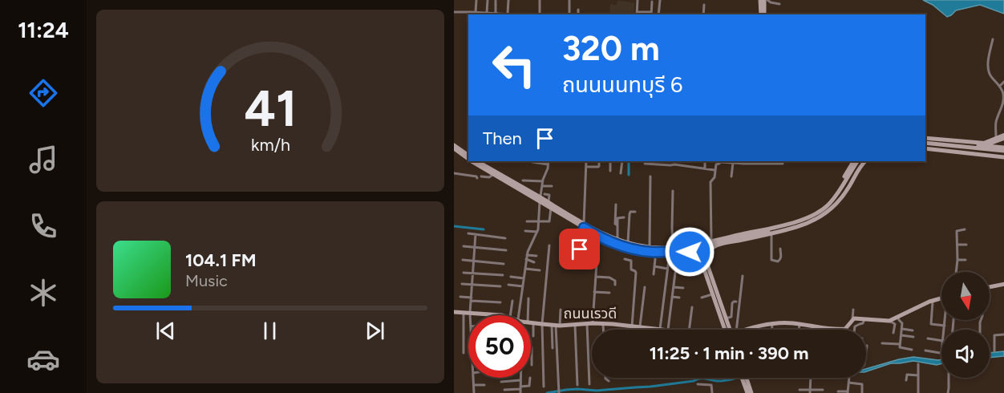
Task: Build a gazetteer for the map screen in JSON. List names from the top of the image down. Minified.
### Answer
{"streets":{"main road":["ถนนเรวดี"]},"north":"bottom","page":{"tabs":"11:24","turn":["320 m","ถนนนนทบุรี 6"],"then":"Then","song":["104.1 FM","Music"],"limit":"50","trip":"11:25 · 1 min · 390 m","gauge":["41","km/h"]}}
